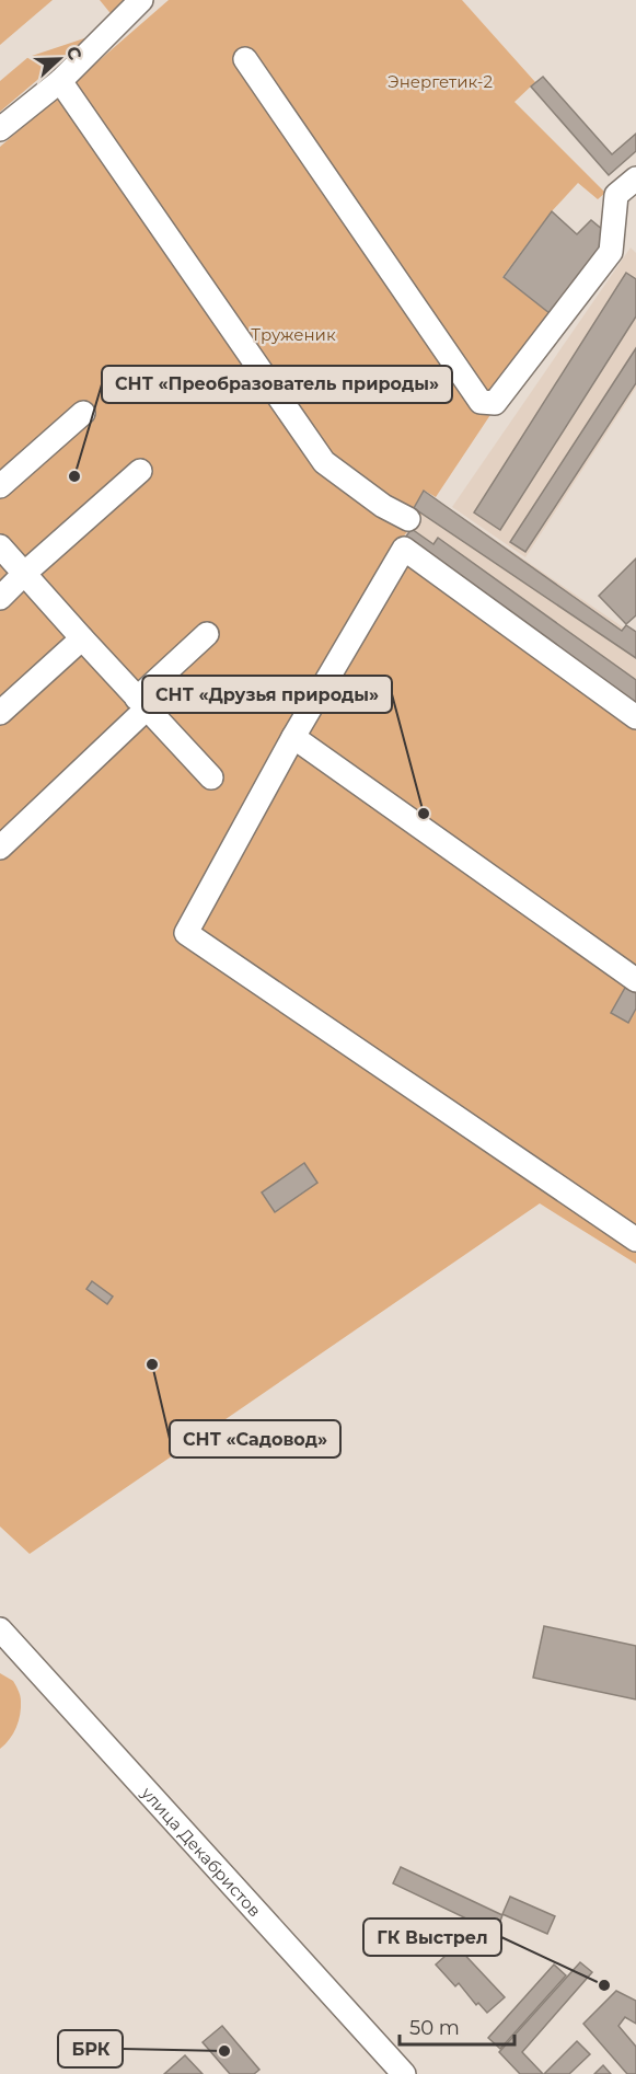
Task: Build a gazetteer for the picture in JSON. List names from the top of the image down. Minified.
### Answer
{"streets":{"street":["улица Декабристов"]},"parks":["Энергетик-2","Труженик"],"places":["СНТ «Преобразователь природы»","СНТ «Друзья природы»","СНТ «Садовод»","ГК Выстрел","БРК"],"scale_bar":"50 m","north":"right"}
